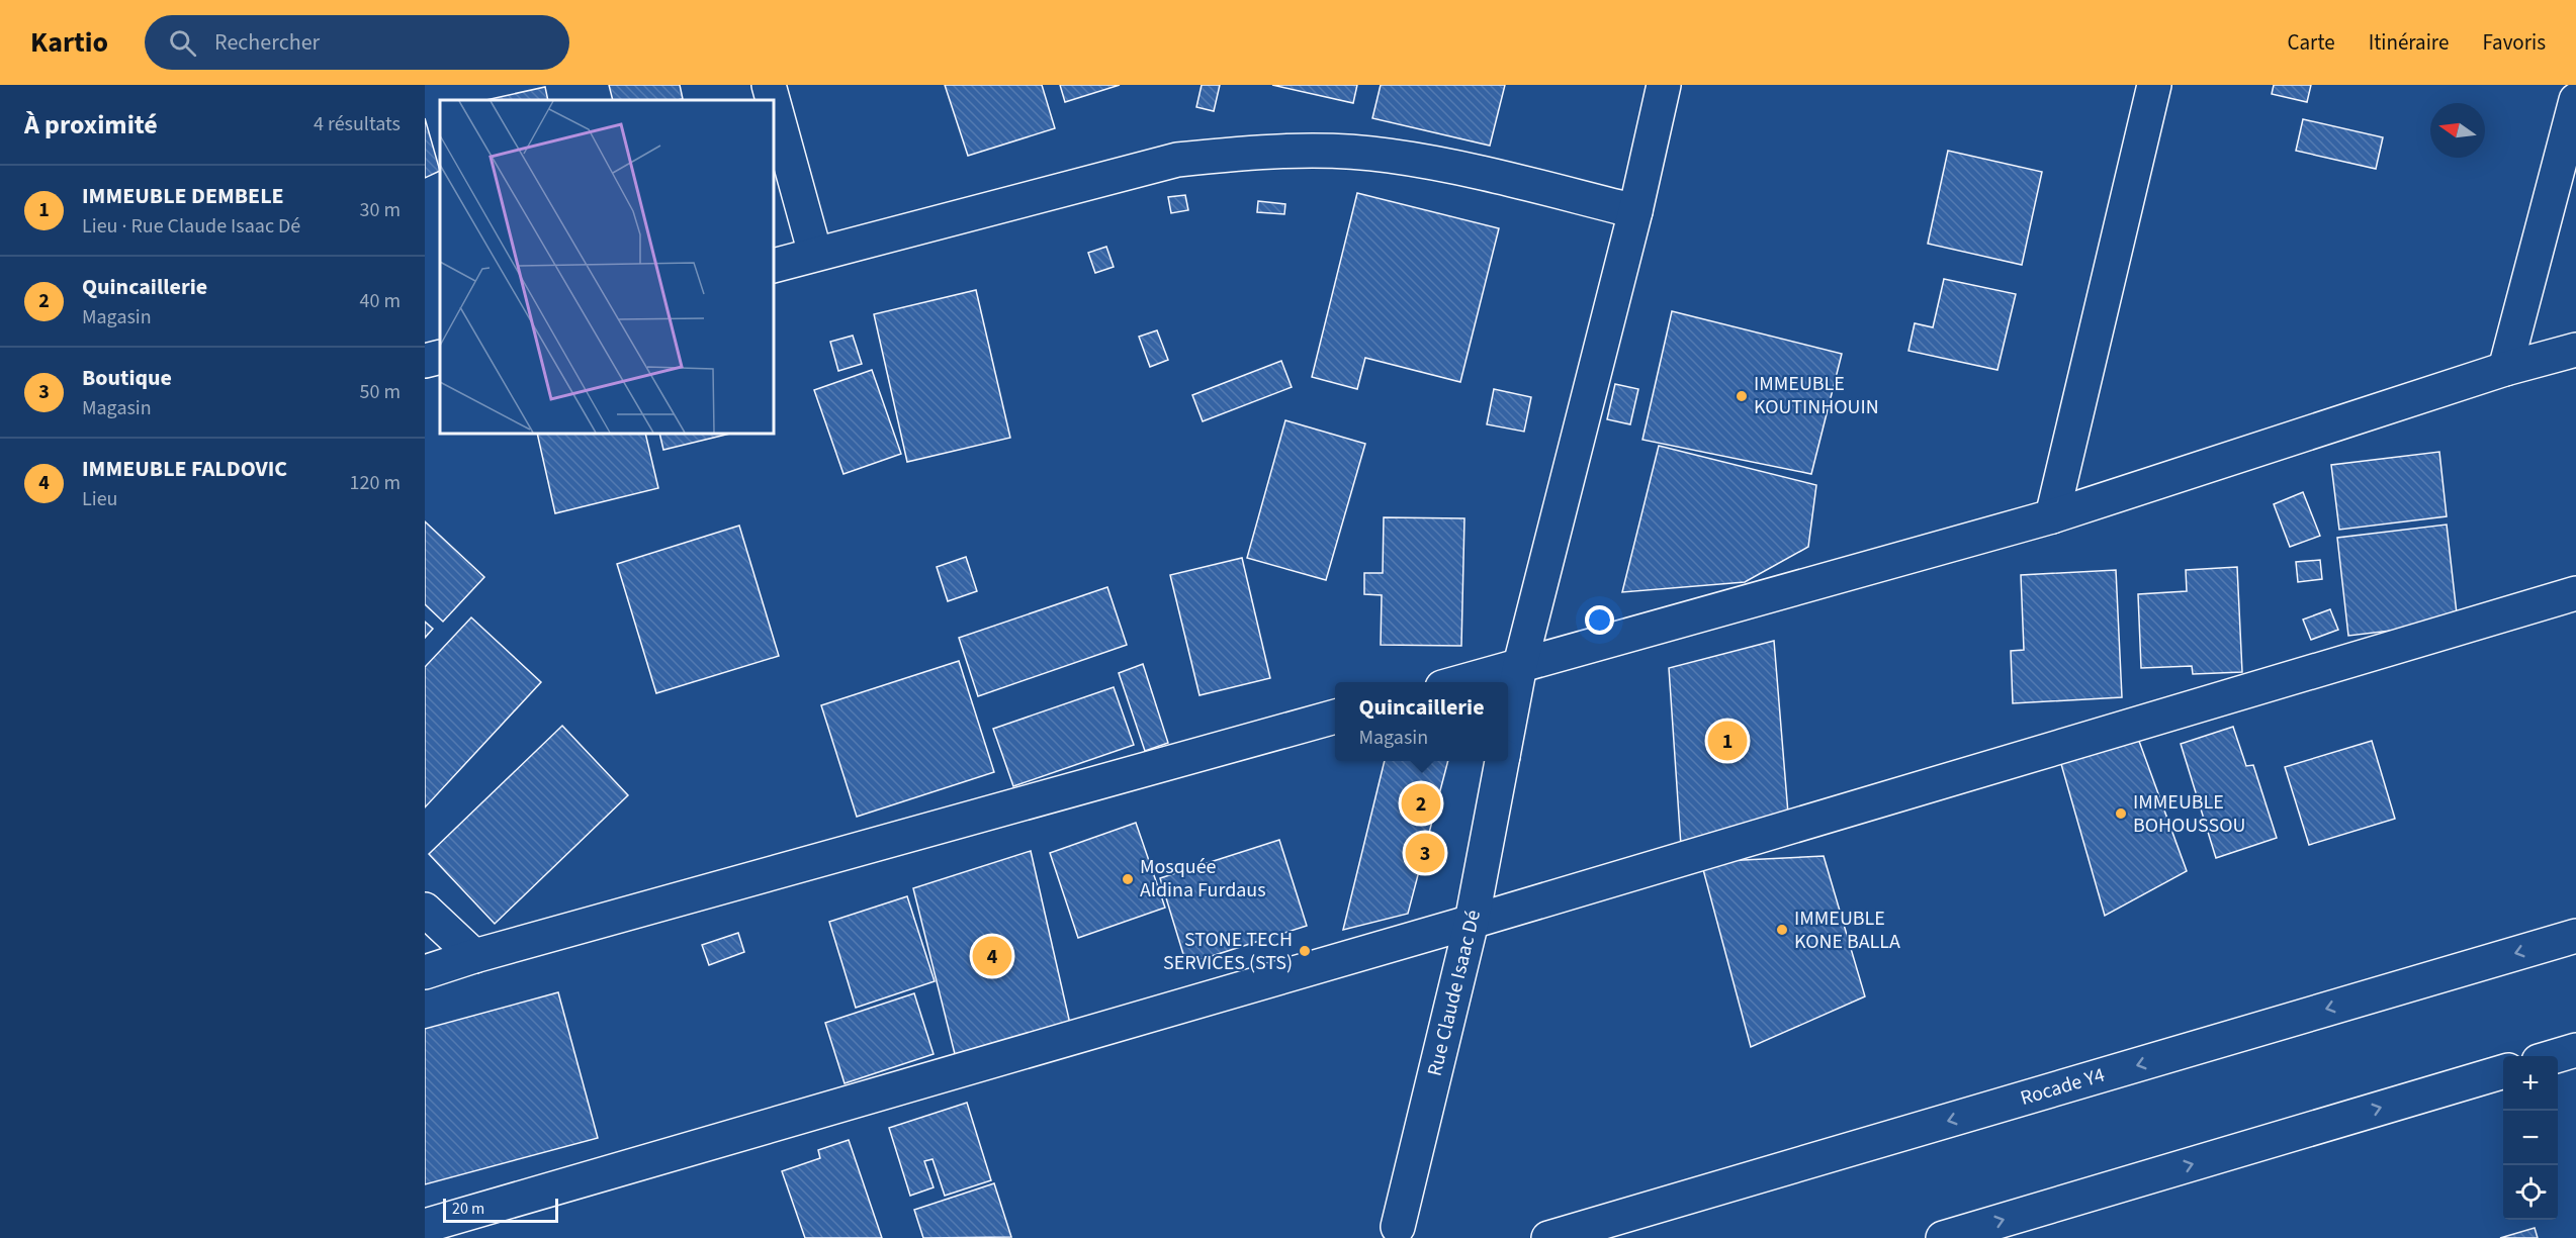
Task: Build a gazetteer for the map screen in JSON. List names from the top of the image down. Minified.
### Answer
{"streets":{"main road":["Rue Claude Isaac Dé","Rocade Y4"]},"places":["IMMEUBLE KOUTINHOUIN","IMMEUBLE BOHOUSSOU","Mosquée Aldina Furdaus","IMMEUBLE KONE BALLA","STONE TECH SERVICES (STS)"],"scale_bar":"20 m","north":"left","page":{"header":"Kartio","search":"Rechercher","nav":["Carte","Itinéraire","Favoris"],"heading":["À proximité","4 résultats"],"list":[{"mark":"1","name":"IMMEUBLE DEMBELE","note":"Lieu · Rue Claude Isaac Dé","value":"30 m"},{"mark":"2","name":"Quincaillerie","note":"Magasin","value":"40 m"},{"mark":"3","name":"Boutique","note":"Magasin","value":"50 m"},{"mark":"4","name":"IMMEUBLE FALDOVIC","note":"Lieu","value":"120 m"}],"popup":["Quincaillerie","Magasin"],"pins":["1","2","3","4"],"map_buttons":["+","−"],"scale":"20 m"}}
